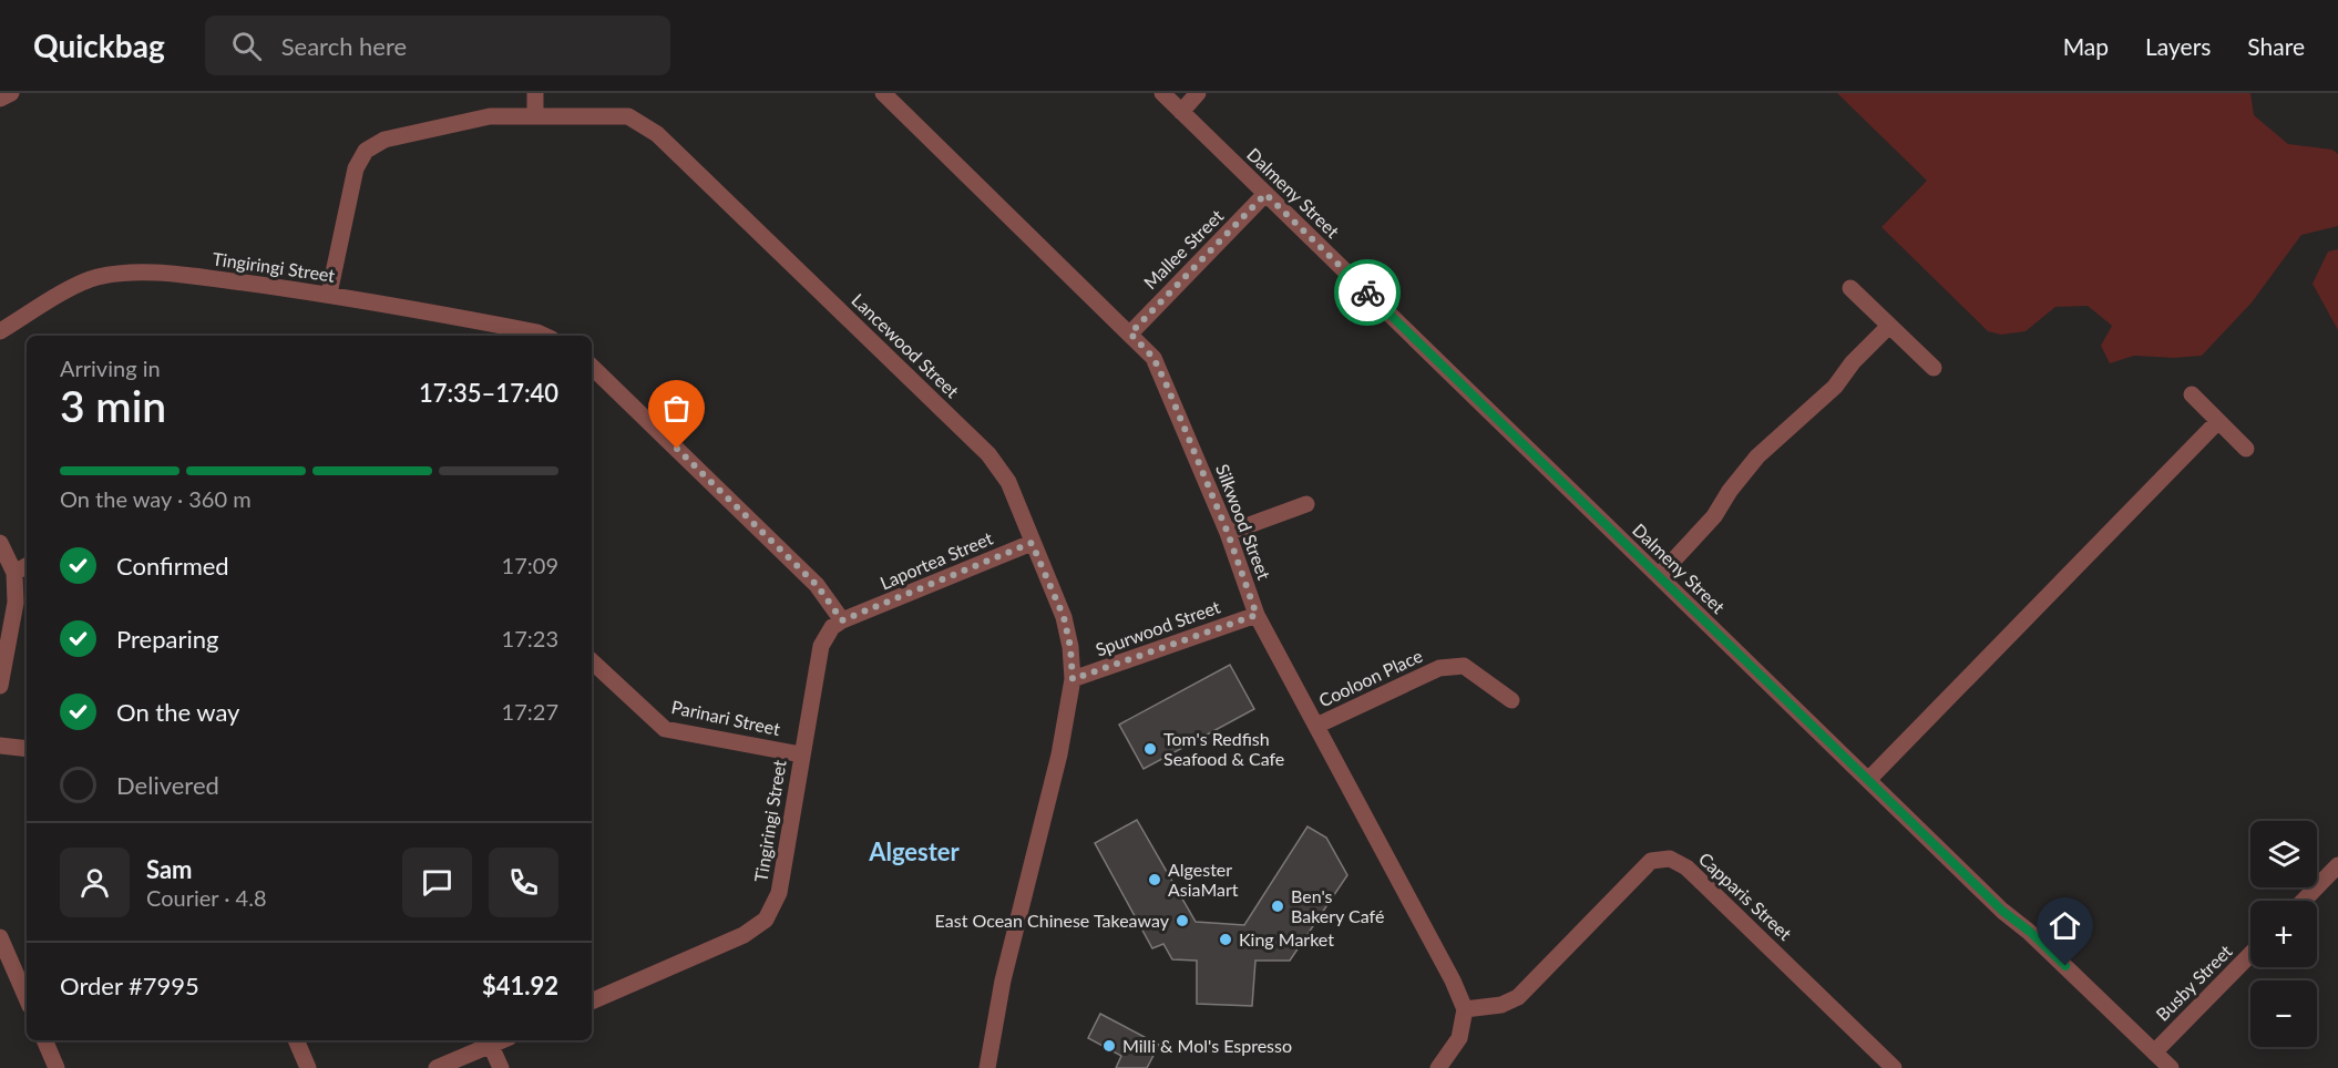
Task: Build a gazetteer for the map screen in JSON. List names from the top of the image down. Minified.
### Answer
{"streets":{"street":["Dalmeny Street","Mallee Street","Tingiringi Street","Lancewood Street","Silkwood Street","Laportea Street","Spurwood Street","Cooloon Place","Parinari Street","Capparis Street","Busby Street"]},"crossings":[["Dalmeny Street","Mallee Street"],["Dalmeny Street","Busby Street"],["Mallee Street","Silkwood Street"],["Tingiringi Street","Lancewood Street"],["Tingiringi Street","Laportea Street"],["Tingiringi Street","Parinari Street"],["Lancewood Street","Laportea Street"],["Lancewood Street","Spurwood Street"],["Silkwood Street","Spurwood Street"],["Silkwood Street","Cooloon Place"],["Silkwood Street","Capparis Street"]],"districts":["Algester"],"places":["Tom's Redfish Seafood & Cafe","Algester AsiaMart","Ben's Bakery Café","East Ocean Chinese Takeaway","King Market","Milli & Mol's Espresso"],"page":{"header":"Quickbag","search":"Search here","nav":["Map","Layers","Share"],"heading":["3 min","Arriving in","17:35–17:40"],"panel":["Sam","Courier · 4.8","Order #7995","$41.92"],"bar":"On the way · 360 m","list":[["Confirmed","17:09"],["Preparing","17:23"],["On the way","17:27"],"Delivered"],"map_buttons":["+","−"]}}
